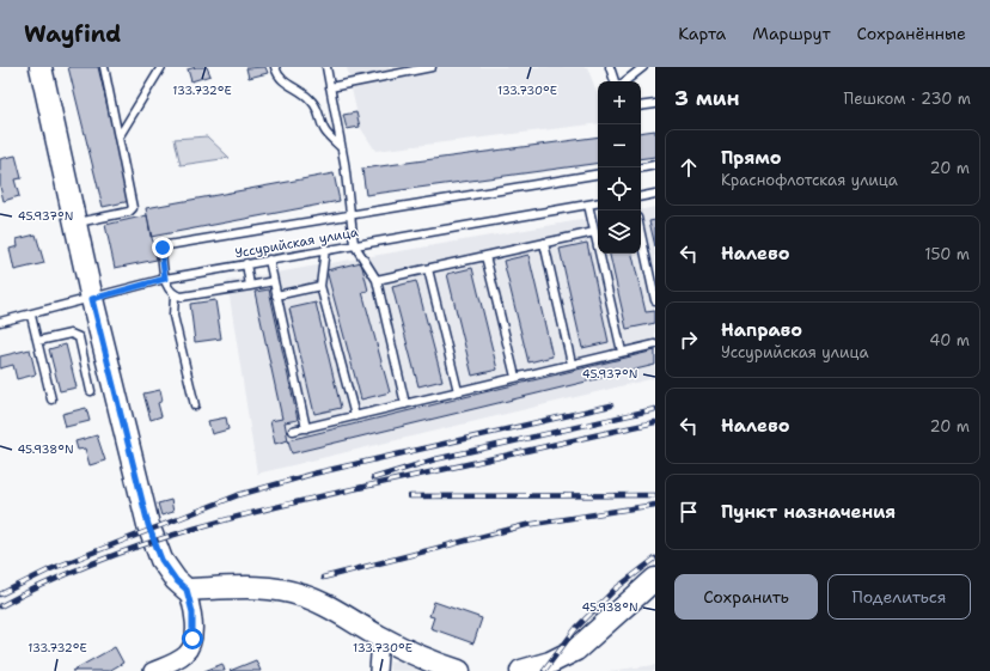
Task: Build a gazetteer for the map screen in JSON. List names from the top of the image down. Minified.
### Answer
{"streets":{"lane":["Уссурийская улица"]},"page":{"header":"Wayfind","nav":["Карта","Маршрут","Сохранённые"],"heading":["3 мин","Пешком · 230 m"],"map_buttons":["+","−"],"list":[["Прямо","Краснофлотская улица","20 m"],["Налево","150 m"],["Направо","Уссурийская улица","40 m"],["Налево","20 m"],"Пункт назначения"],"buttons":["Сохранить","Поделиться"]},"coordinates":["133.732°E","133.730°E","45.937°N","45.938°N"]}
